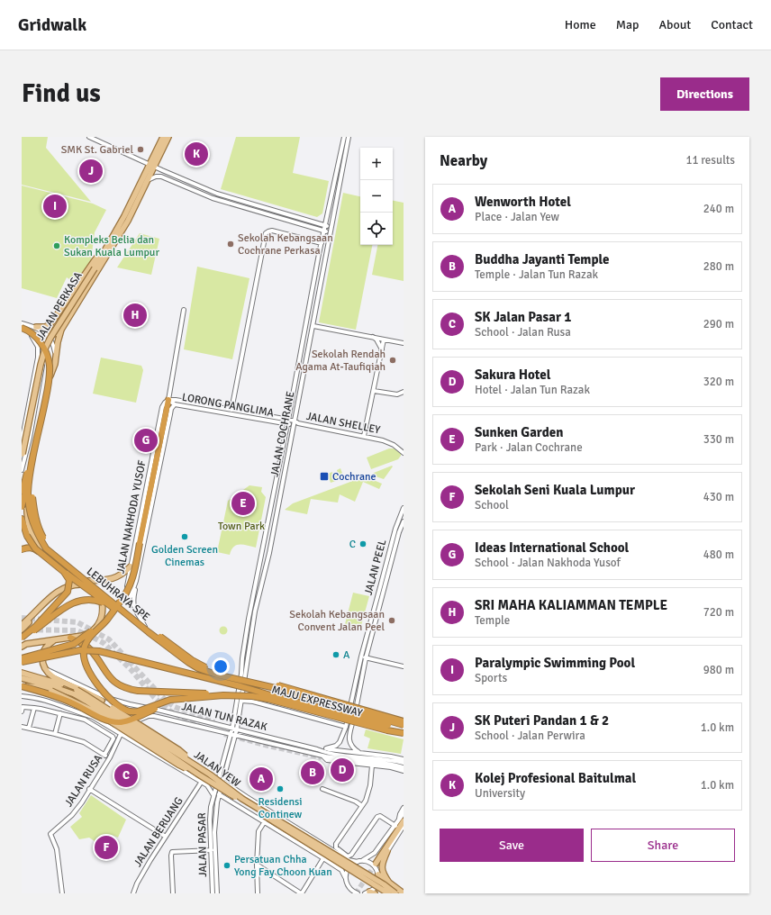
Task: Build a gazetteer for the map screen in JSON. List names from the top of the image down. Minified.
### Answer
{"streets":{"highway":["LEBUHRAYA SPE","MAJU EXPRESSWAY"],"main road":["JALAN PERKASA","JALAN YEW"],"street":["LORONG PANGLIMA","JALAN SHELLEY","JALAN COCHRANE","JALAN NAKHODA YUSOF","JALAN PEEL","JALAN TUN RAZAK","JALAN RUSA","JALAN BERUANG","JALAN PASAR"]},"crossings":[["LORONG PANGLIMA","JALAN SHELLEY"],["LORONG PANGLIMA","JALAN COCHRANE"],["LORONG PANGLIMA","JALAN NAKHODA YUSOF"],["JALAN COCHRANE","JALAN TUN RAZAK"],["JALAN COCHRANE","JALAN PASAR"],["JALAN PEEL","JALAN TUN RAZAK"],["JALAN TUN RAZAK","JALAN PASAR"],["JALAN YEW","JALAN PASAR"]],"parks":["Town Park"],"places":{"other":["SMK St. Gabriel","Sekolah Kebangsaan Cochrane Perkasa","Kompleks Belia dan Sukan Kuala Lumpur","Sekolah Rendah Agama At-Taufiqiah","Golden Screen Cinemas","C","Sekolah Kebangsaan Convent Jalan Peel","A","Residensi Continew","Persatuan Chha Yong Fay Choon Kuan"],"transit":["Cochrane"]},"page":{"header":"Gridwalk","nav":["Home","Map","About","Contact"],"buttons":["Directions",["Save","Share"]],"title":"Find us","heading":["Nearby","11 results"],"pins":["K","J","I","H","G","E","D","B","C","A","F"],"map_buttons":["+","−"],"list":[{"mark":"A","name":"Wenworth Hotel","note":"Place · Jalan Yew","value":"240 m"},{"mark":"B","name":"Buddha Jayanti Temple","note":"Temple · Jalan Tun Razak","value":"280 m"},{"mark":"C","name":"SK Jalan Pasar 1","note":"School · Jalan Rusa","value":"290 m"},{"mark":"D","name":"Sakura Hotel","note":"Hotel · Jalan Tun Razak","value":"320 m"},{"mark":"E","name":"Sunken Garden","note":"Park · Jalan Cochrane","value":"330 m"},{"mark":"F","name":"Sekolah Seni Kuala Lumpur","note":"School","value":"430 m"},{"mark":"G","name":"Ideas International School","note":"School · Jalan Nakhoda Yusof","value":"480 m"},{"mark":"H","name":"SRI MAHA KALIAMMAN TEMPLE","note":"Temple","value":"720 m"},{"mark":"I","name":"Paralympic Swimming Pool","note":"Sports","value":"980 m"},{"mark":"J","name":"SK Puteri Pandan 1 & 2","note":"School · Jalan Perwira","value":"1.0 km"},{"mark":"K","name":"Kolej Profesional Baitulmal","note":"University","value":"1.0 km"}]}}
